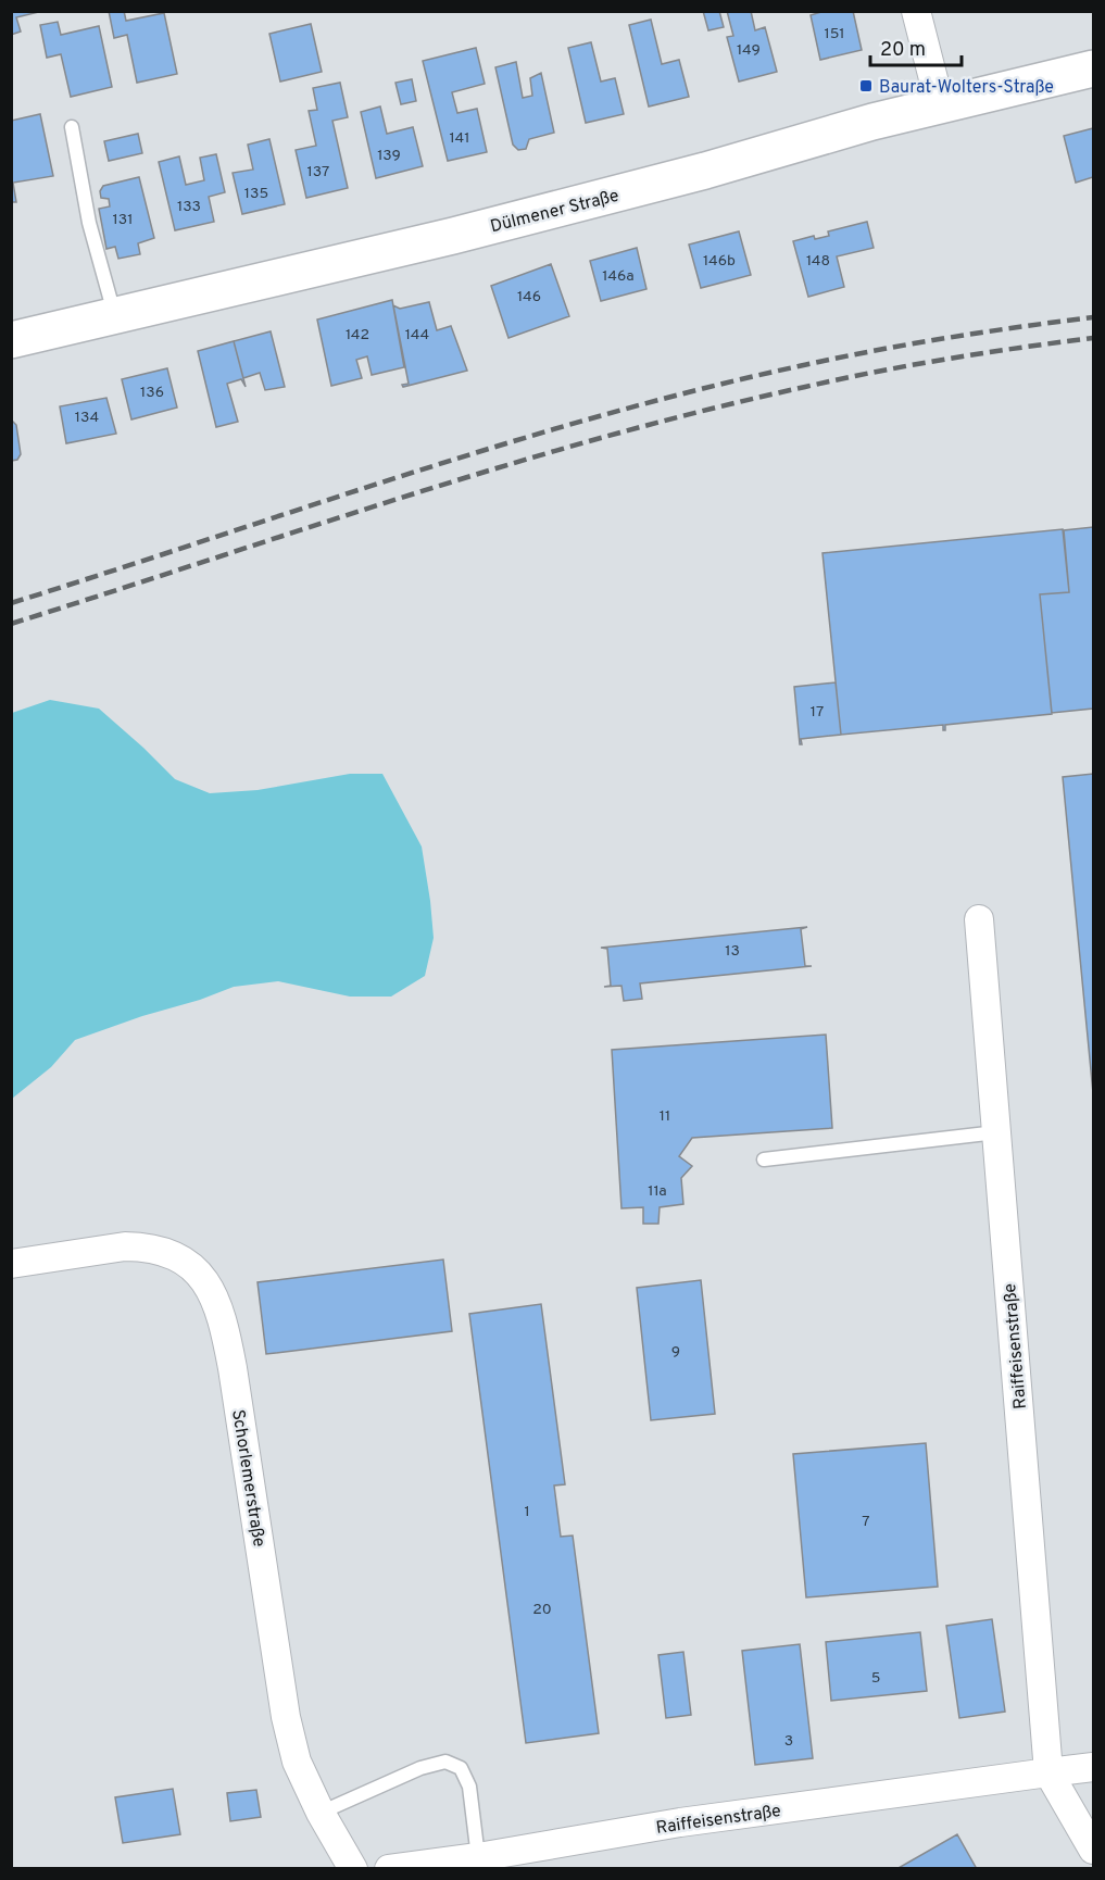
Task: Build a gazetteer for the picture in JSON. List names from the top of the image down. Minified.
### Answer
{"streets":{"street":["Dülmener Straße","Raiffeisenstraße","Schorlemerstraße"]},"places":{"transit":["Baurat-Wolters-Straße"]},"house_numbers":["151","149","141","139","137","135","133","131","146b","148","146a","146","142","144","136","134","17","13","11","11a","9","1","7","20","5","3"],"scale_bar":"20 m"}
